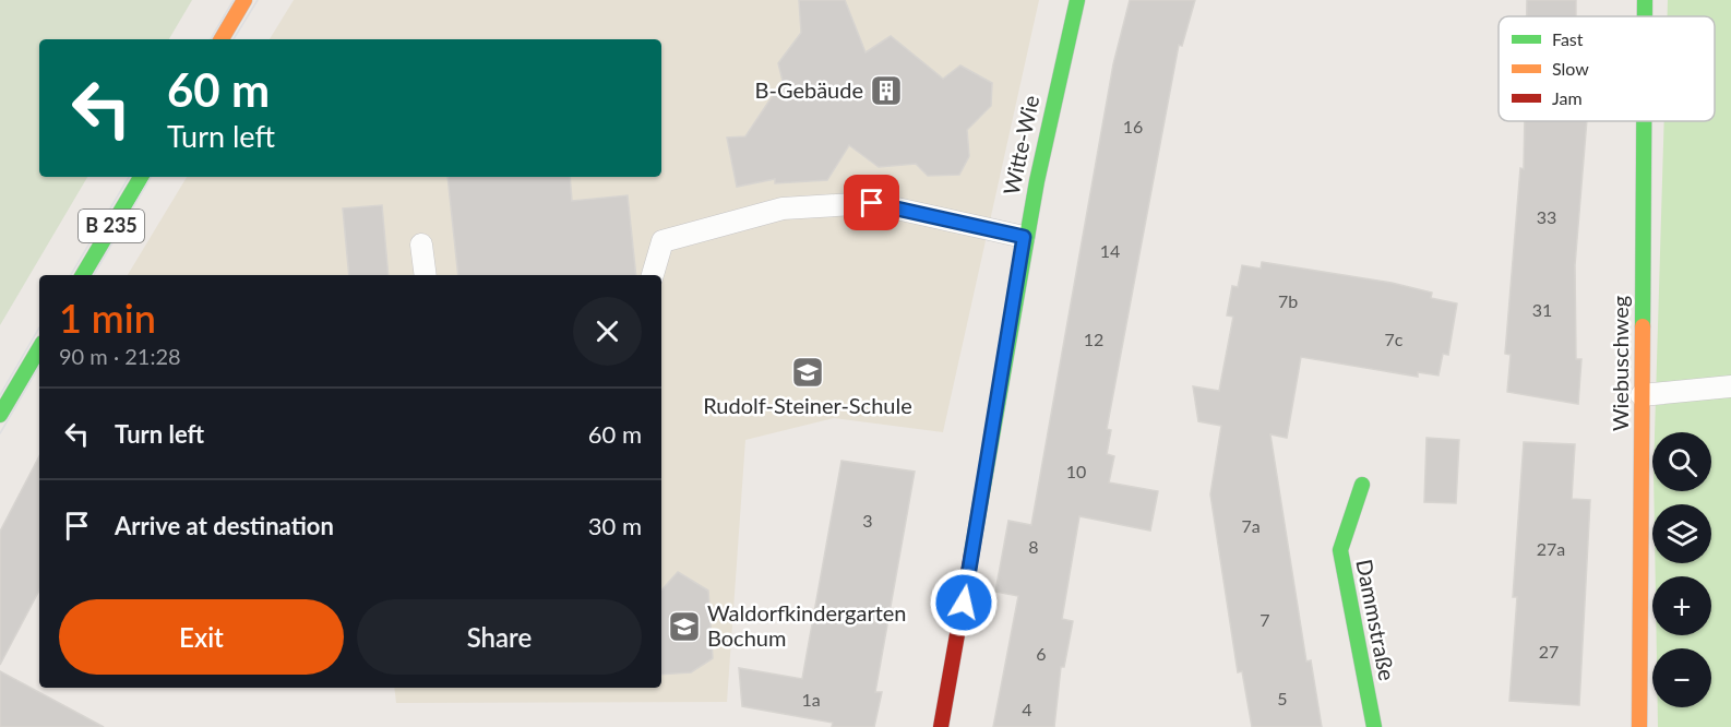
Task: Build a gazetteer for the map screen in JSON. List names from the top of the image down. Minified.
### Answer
{"streets":{"street":["Witte-Wie","B 235","Wiebuschweg","Dammstraße"]},"places":{"building":["B-Gebäude"],"school or university":["Rudolf-Steiner-Schule","Waldorfkindergarten Bochum"]},"house_numbers":["16","33","14","7b","31","12","7c","10","3","7a","8","27a","7","27","6","5","1a","4"],"legend":["Fast","Slow","Jam"],"page":{"turn":["60 m","Turn left"],"heading":["1 min","90 m · 21:28"],"list":[{"name":"Turn left","value":"60 m"},{"name":"Arrive at destination","value":"30 m"}],"map_buttons":["+","−"],"buttons":["Exit","Share"]}}
